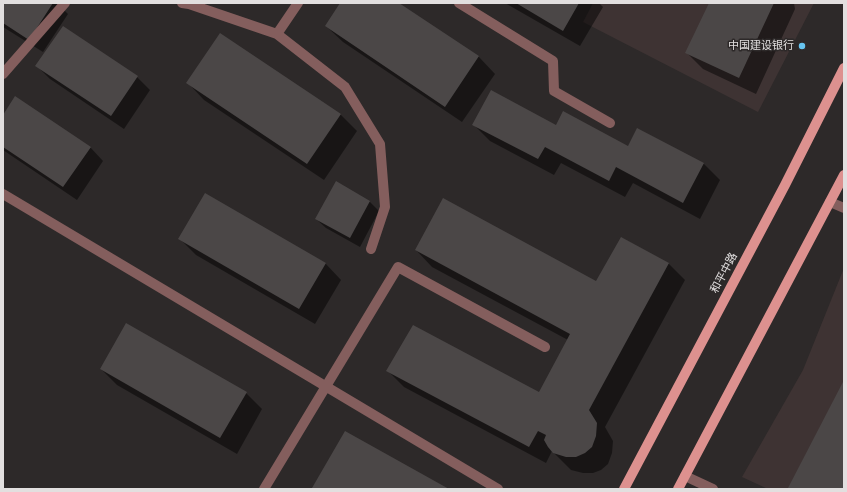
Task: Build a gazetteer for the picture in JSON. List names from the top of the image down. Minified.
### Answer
{"streets":{"main road":["和平中路"]},"places":["中国建设银行"]}
